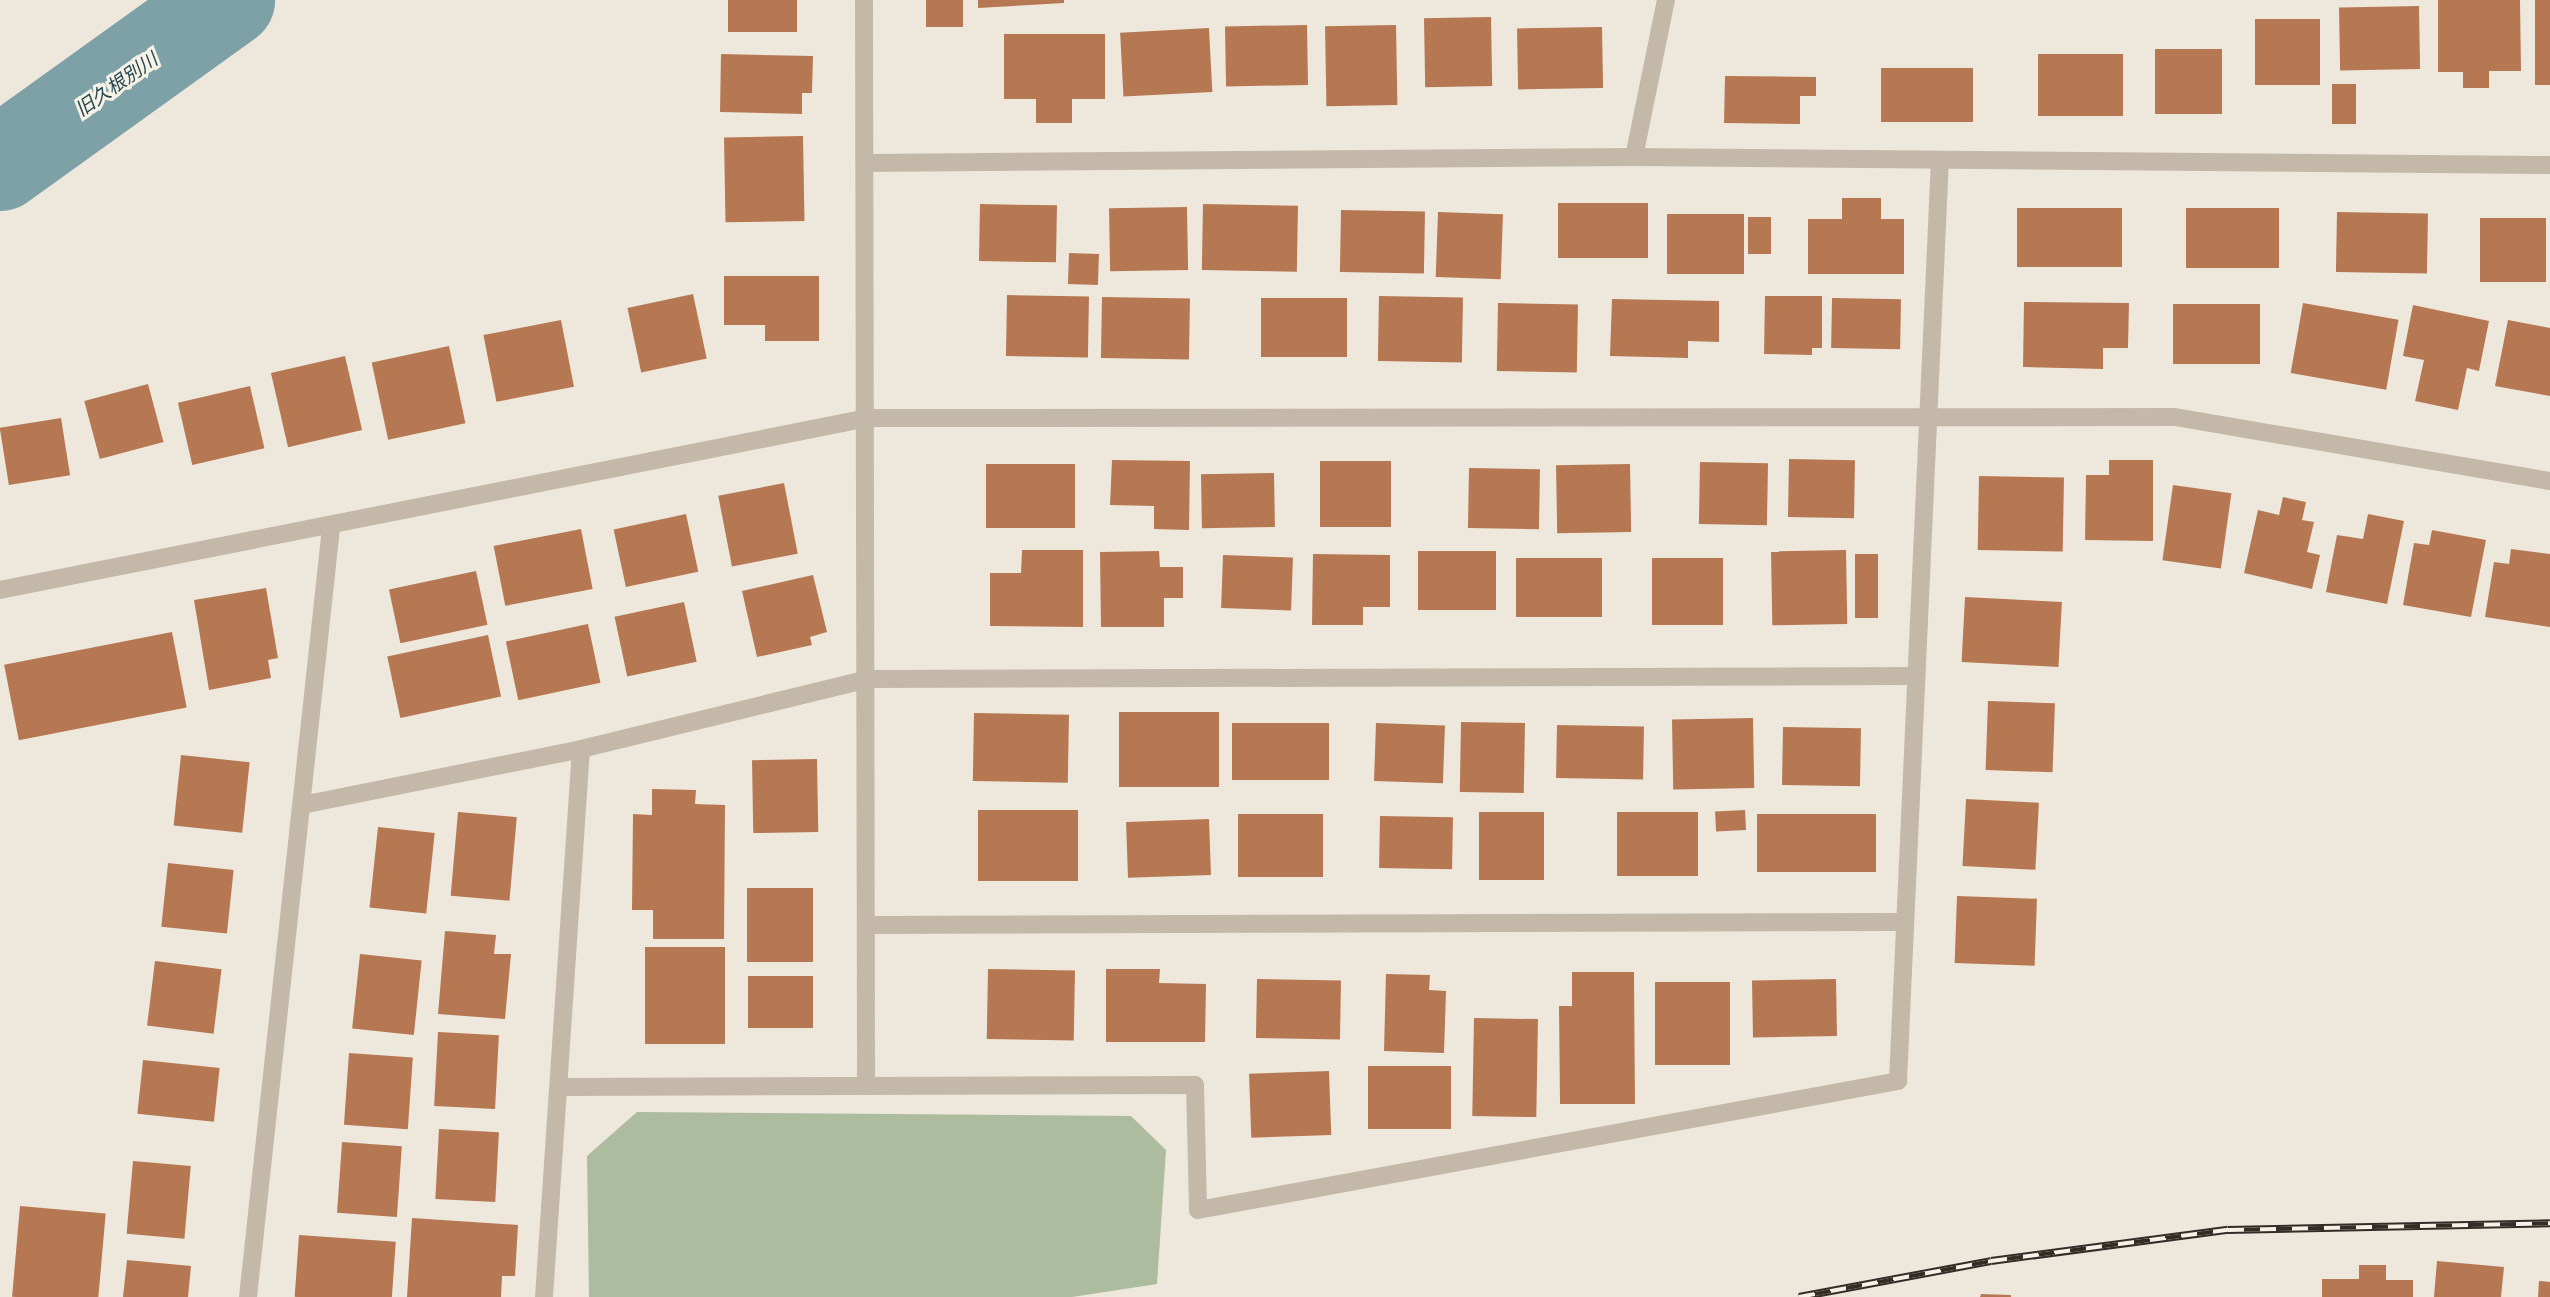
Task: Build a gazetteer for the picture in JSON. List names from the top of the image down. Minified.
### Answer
{"water":["旧久根別川"]}
